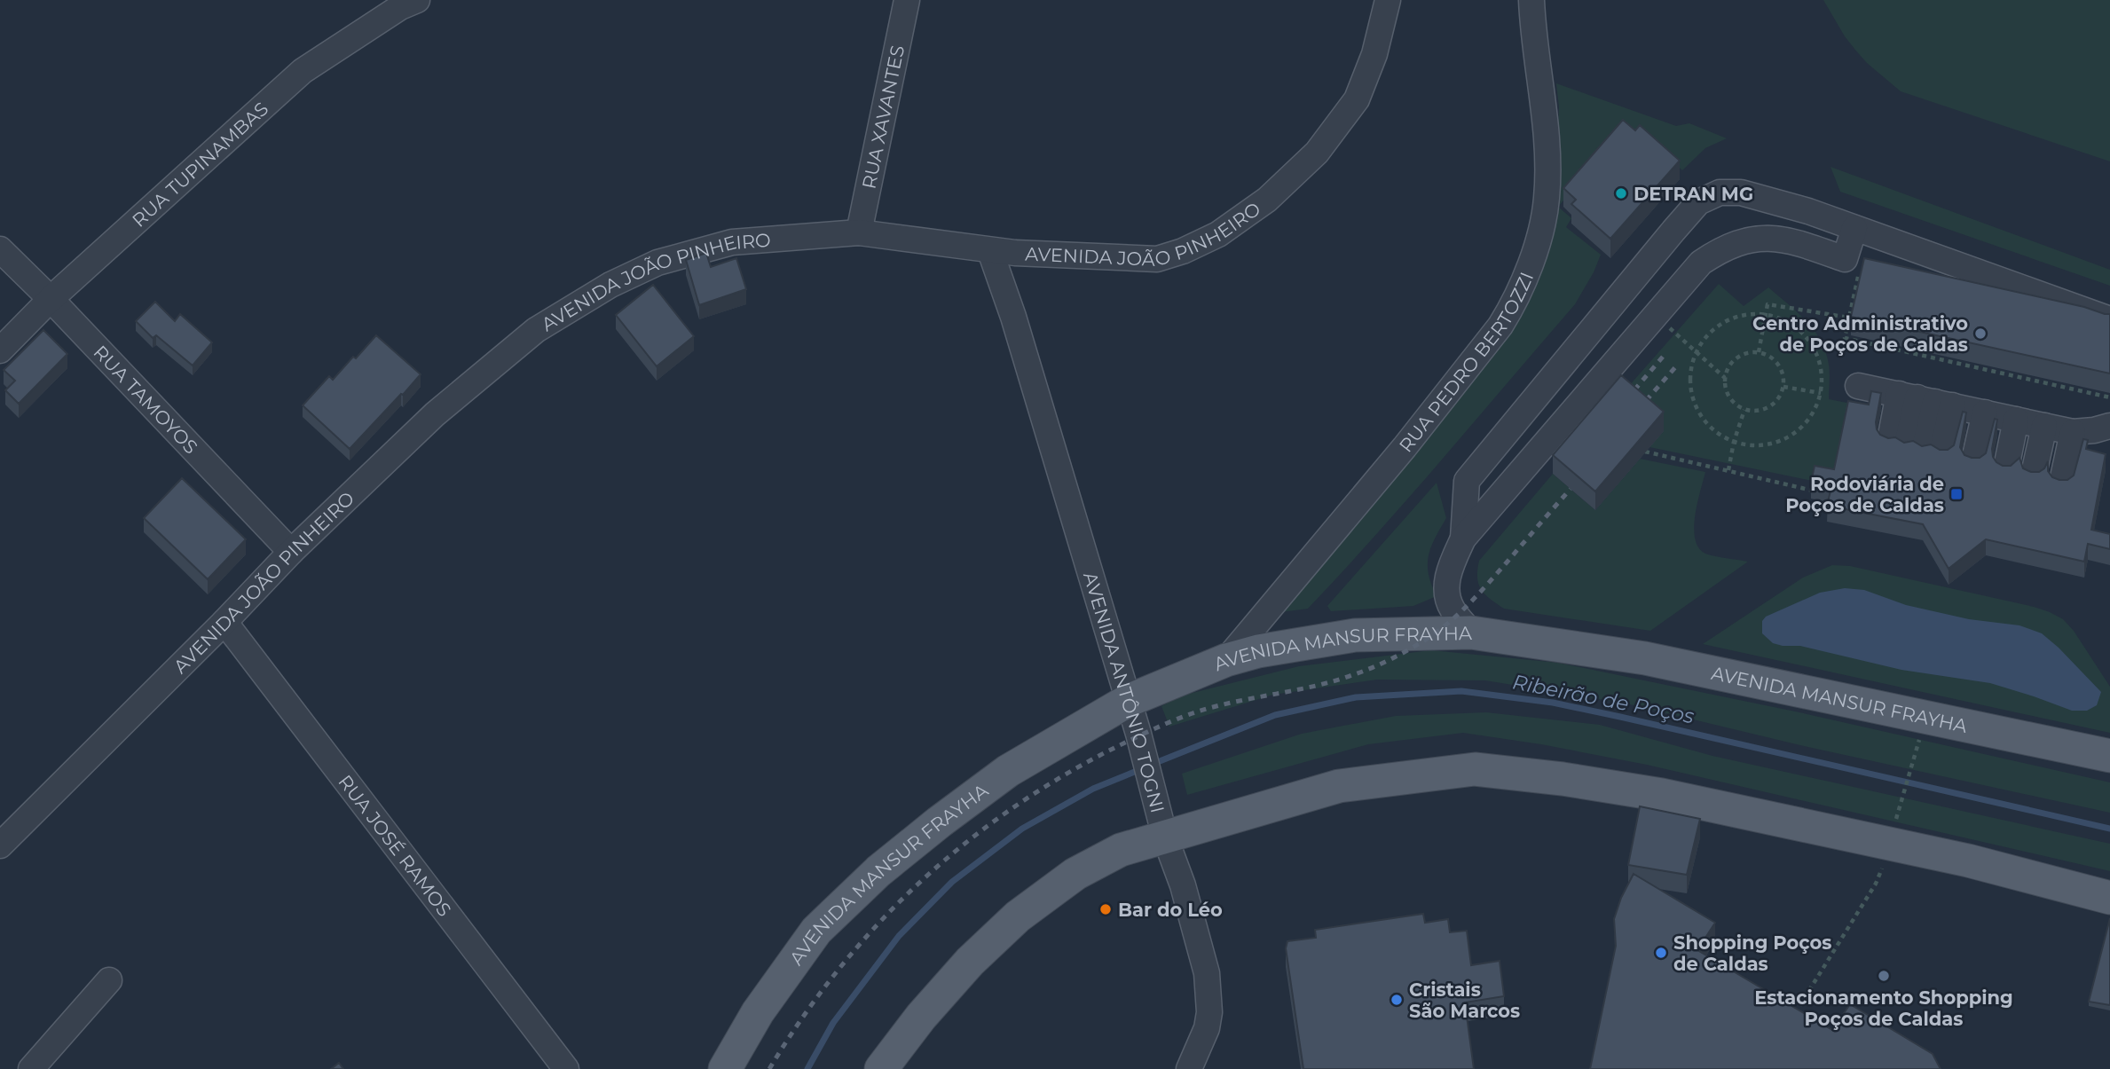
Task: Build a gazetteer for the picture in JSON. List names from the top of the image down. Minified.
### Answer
{"streets":{"main road":["AVENIDA MANSUR FRAYHA"],"street":["RUA XAVANTES","RUA TUPINAMBAS","AVENIDA JOÃO PINHEIRO","RUA PEDRO BERTOZZI","RUA TAMOYOS","AVENIDA ANTÔNIO TOGNI","RUA JOSÉ RAMOS"]},"crossings":[["RUA XAVANTES","AVENIDA JOÃO PINHEIRO"],["RUA TUPINAMBAS","RUA TAMOYOS"],["AVENIDA JOÃO PINHEIRO","RUA TAMOYOS"],["AVENIDA JOÃO PINHEIRO","AVENIDA ANTÔNIO TOGNI"],["AVENIDA JOÃO PINHEIRO","RUA JOSÉ RAMOS"],["RUA PEDRO BERTOZZI","AVENIDA MANSUR FRAYHA"],["AVENIDA MANSUR FRAYHA","AVENIDA ANTÔNIO TOGNI"]],"water":["Ribeirão de Poços"],"places":{"other":["DETRAN MG","Centro Administrativo de Poços de Caldas","Bar do Léo","Shopping Poços de Caldas","Estacionamento Shopping Poços de Caldas","Cristais São Marcos"],"transit":["Rodoviária de Poços de Caldas"]}}
